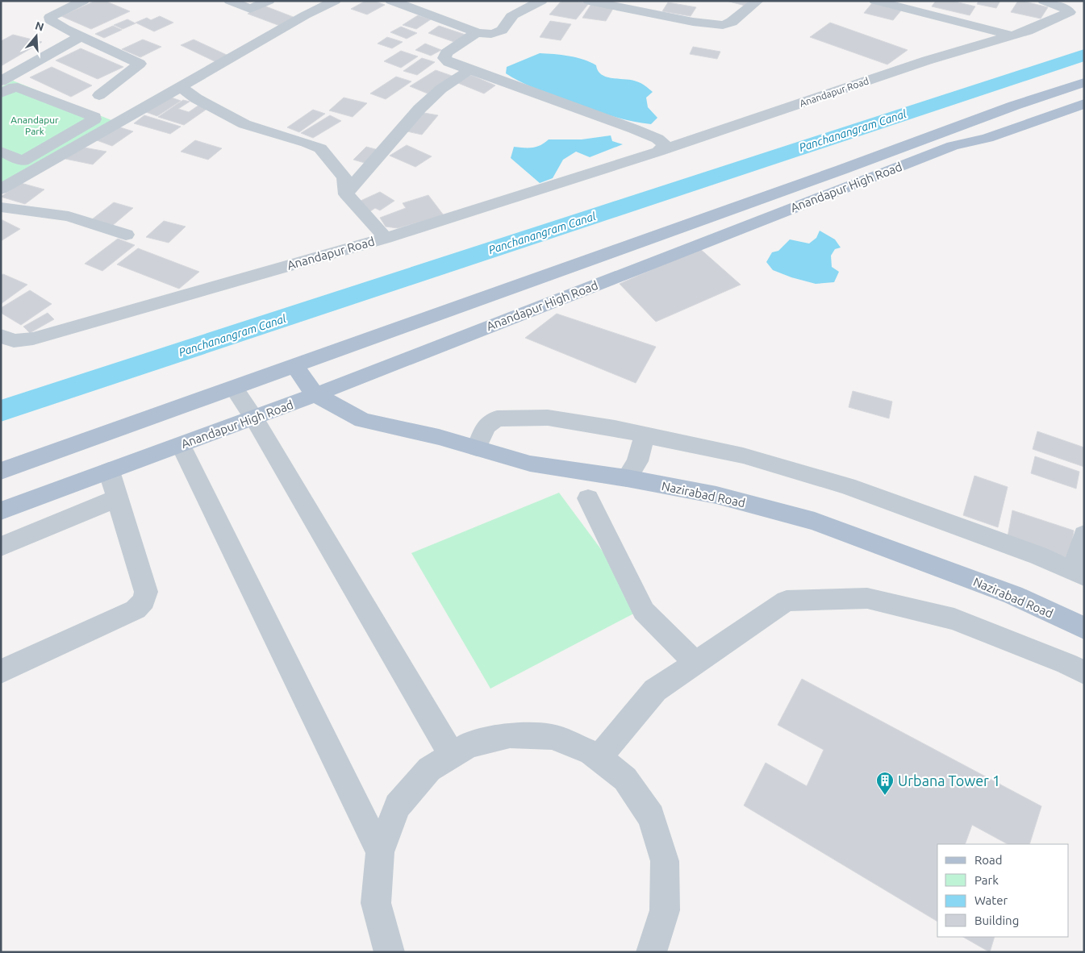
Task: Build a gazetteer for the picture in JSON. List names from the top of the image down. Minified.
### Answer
{"streets":{"main road":["Anandapur High Road","Nazirabad Road"],"street":["Anandapur Road"]},"crossings":[["Anandapur High Road","Nazirabad Road"]],"water":["Panchanangram Canal"],"parks":["Anandapur Park"],"places":{"building":["Urbana Tower 1"]},"legend":["Road","Park","Water","Building"],"north":"top"}
